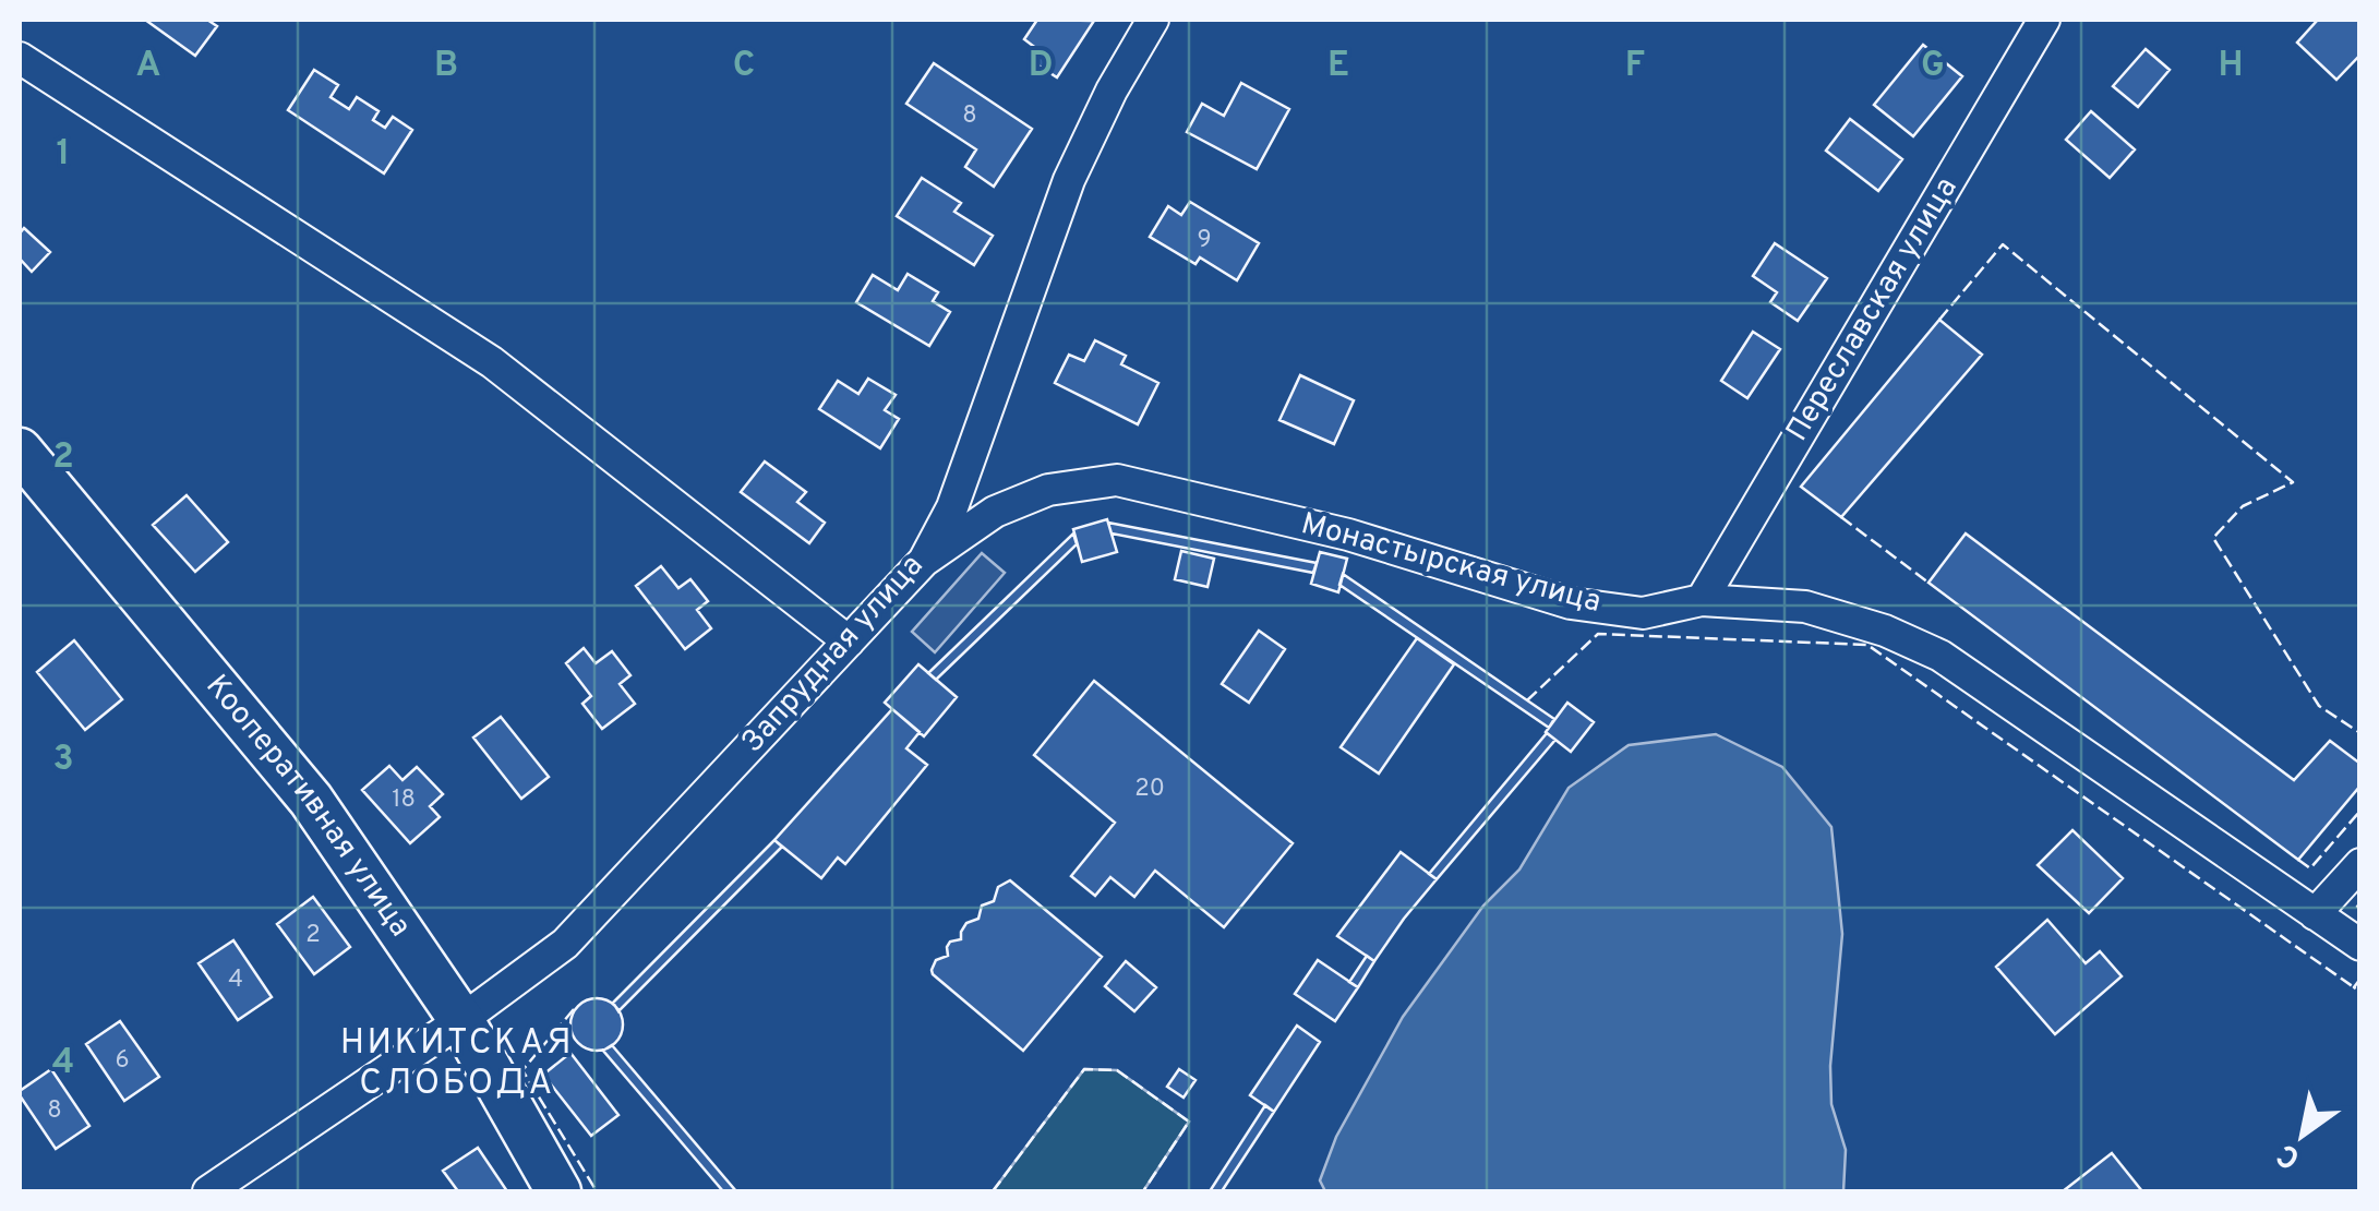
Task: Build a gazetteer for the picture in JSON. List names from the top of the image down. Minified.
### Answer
{"streets":{"street":["Переславская улица","Монастырская улица","Запрудная улица","Кооперативная улица"]},"crossings":[["Переславская улица","Монастырская улица"],["Монастырская улица","Запрудная улица"],["Запрудная улица","Кооперативная улица"]],"districts":["НИКИТСКАЯ СЛОБОДА"],"house_numbers":["8","9","20","18","2","4","6","8"],"north":"bottom left","grid":{"columns":["A","B","C","D","E","F","G","H"],"rows":["1","2","3","4"]}}
